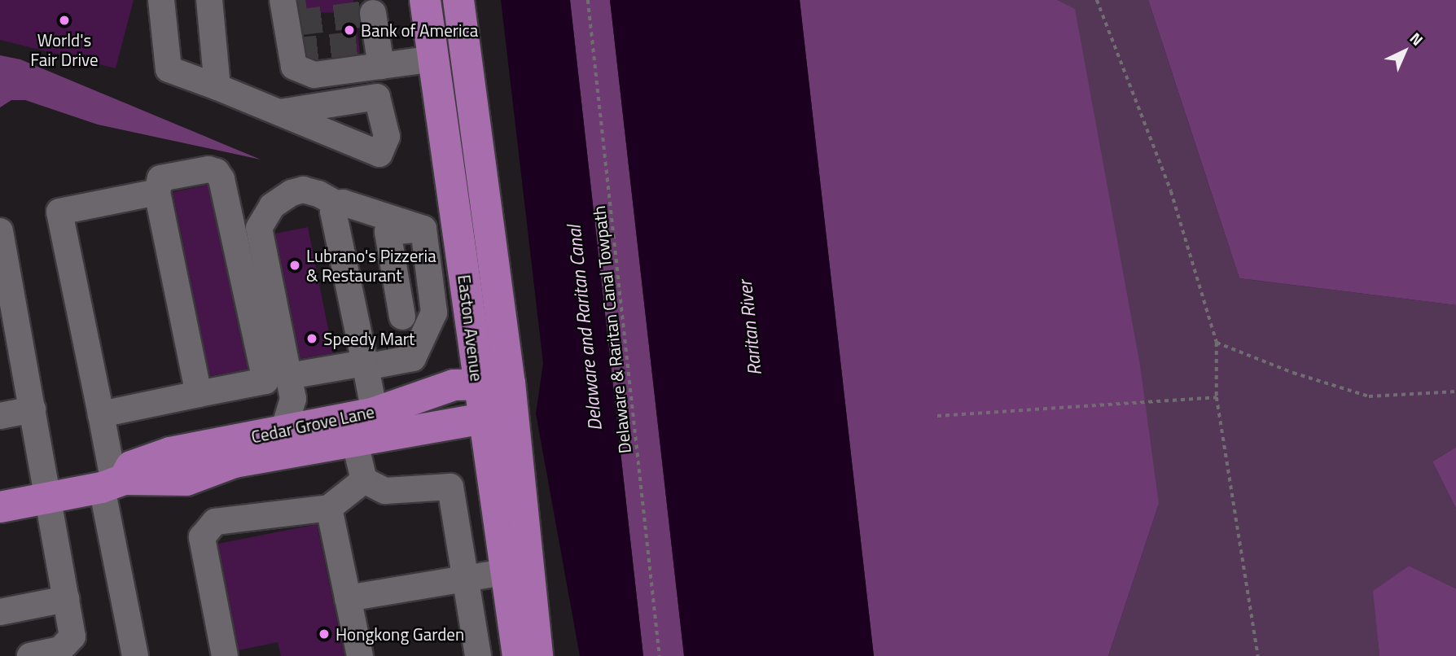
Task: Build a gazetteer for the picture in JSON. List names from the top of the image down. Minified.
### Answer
{"streets":{"main road":["Easton Avenue","Cedar Grove Lane"],"path":["Delaware & Raritan Canal Towpath"]},"crossings":[["Easton Avenue","Cedar Grove Lane"]],"water":["Delaware and Raritan Canal","Raritan River"],"places":["World's Fair Drive","Bank of America","Lubrano's Pizzeria & Restaurant","Speedy Mart","Hongkong Garden"],"north":"top right"}
